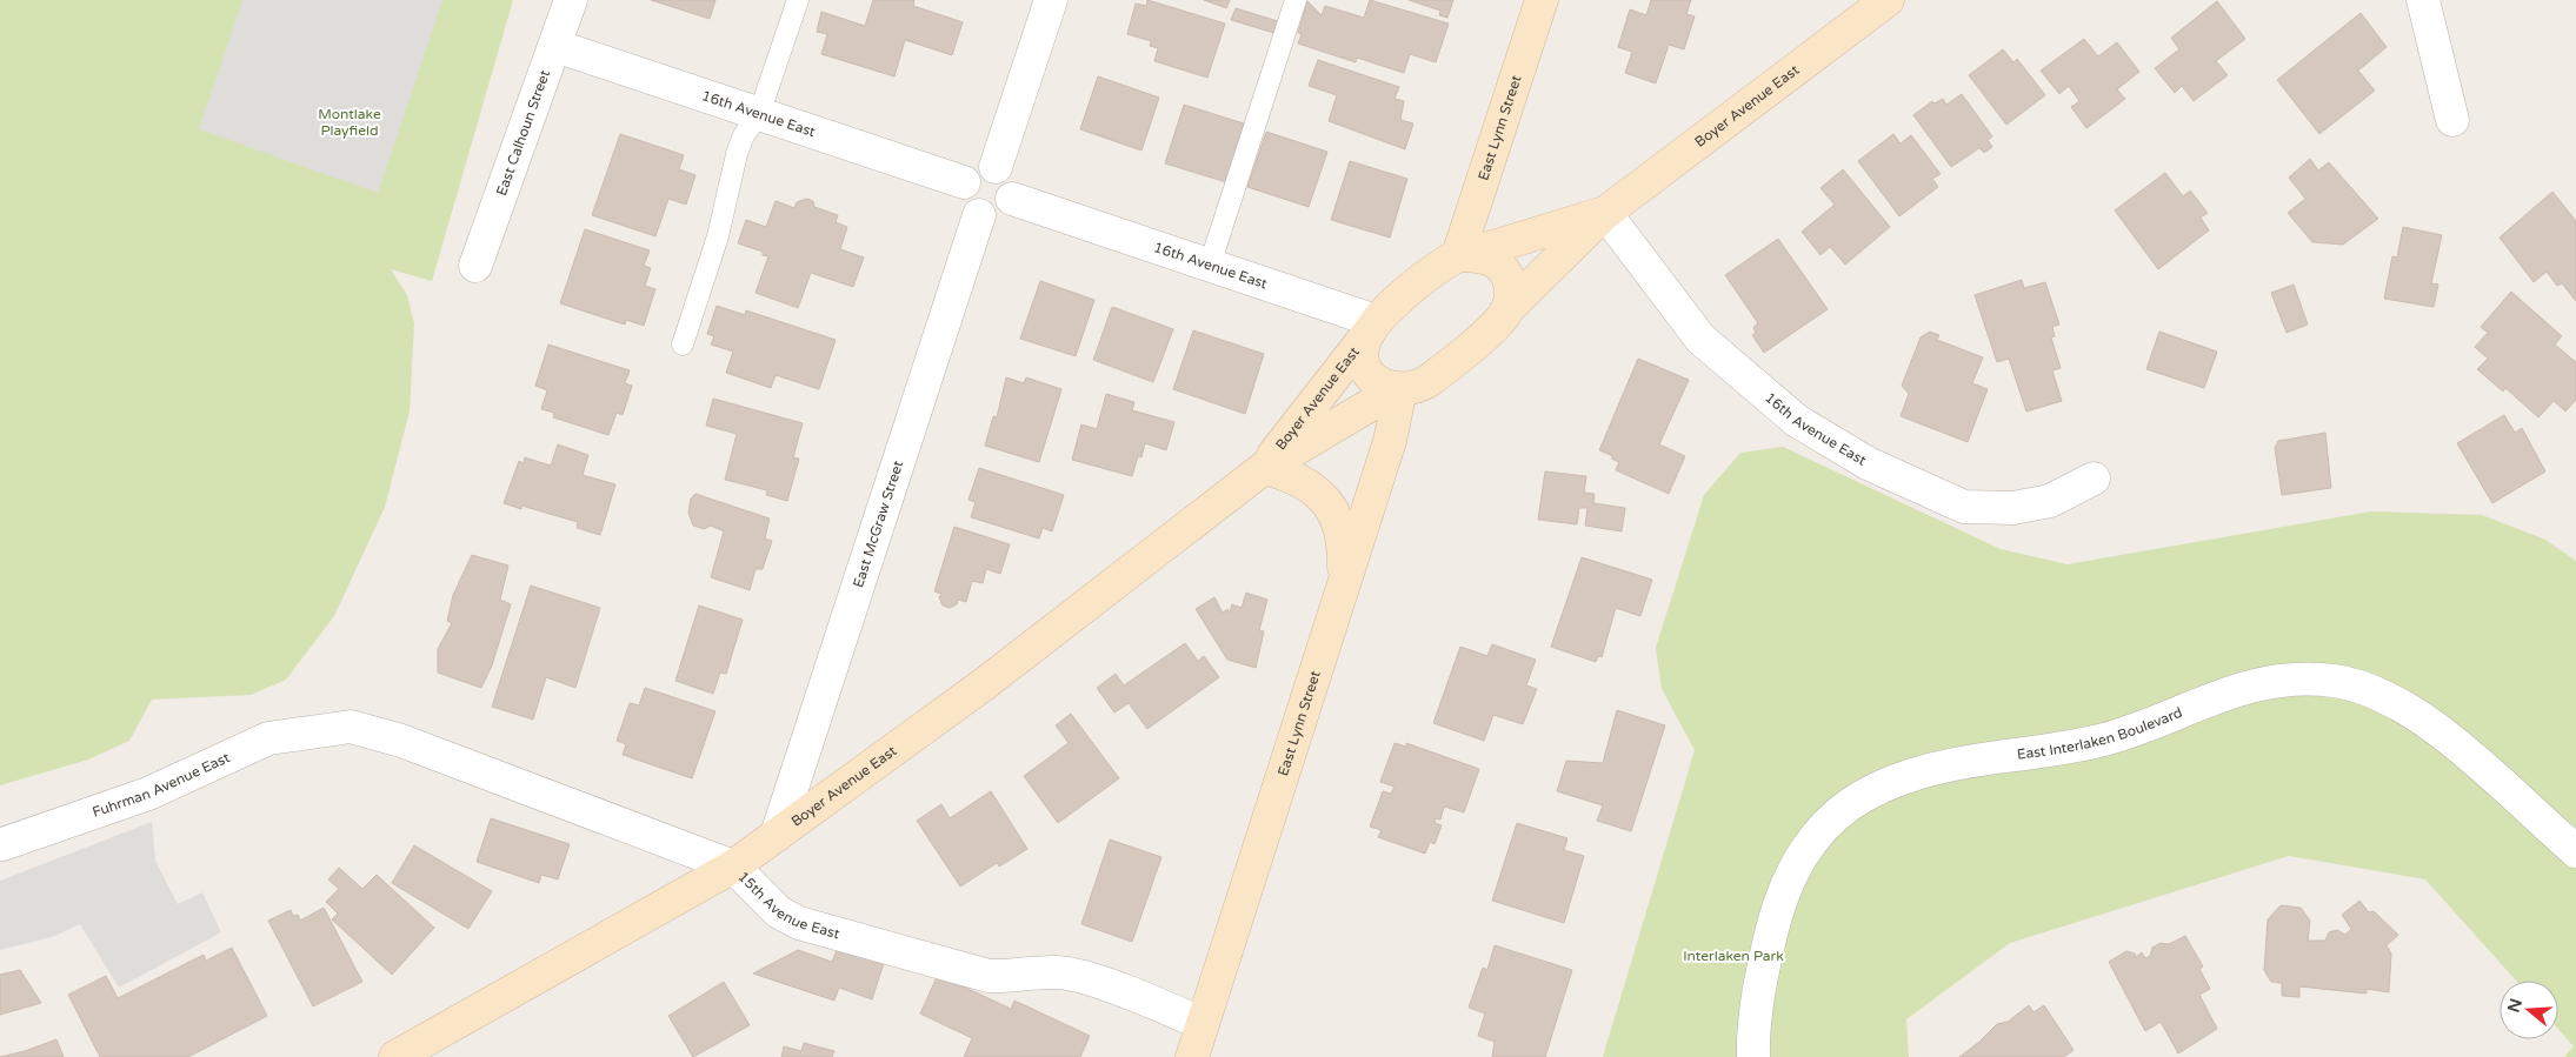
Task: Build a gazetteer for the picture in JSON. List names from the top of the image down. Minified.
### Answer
{"streets":{"street":["Boyer Avenue East","16th Avenue East","East Lynn Street","East Calhoun Street","East McGraw Street","East Interlaken Boulevard","Fuhrman Avenue East","15th Avenue East"]},"crossings":[["Boyer Avenue East","16th Avenue East"],["Boyer Avenue East","East Lynn Street"],["Boyer Avenue East","East McGraw Street"],["Boyer Avenue East","15th Avenue East"],["16th Avenue East","East Calhoun Street"],["16th Avenue East","East McGraw Street"],["East Lynn Street","15th Avenue East"],["Fuhrman Avenue East","15th Avenue East"]],"parks":["Montlake Playfield","Interlaken Park"],"north":"left"}
